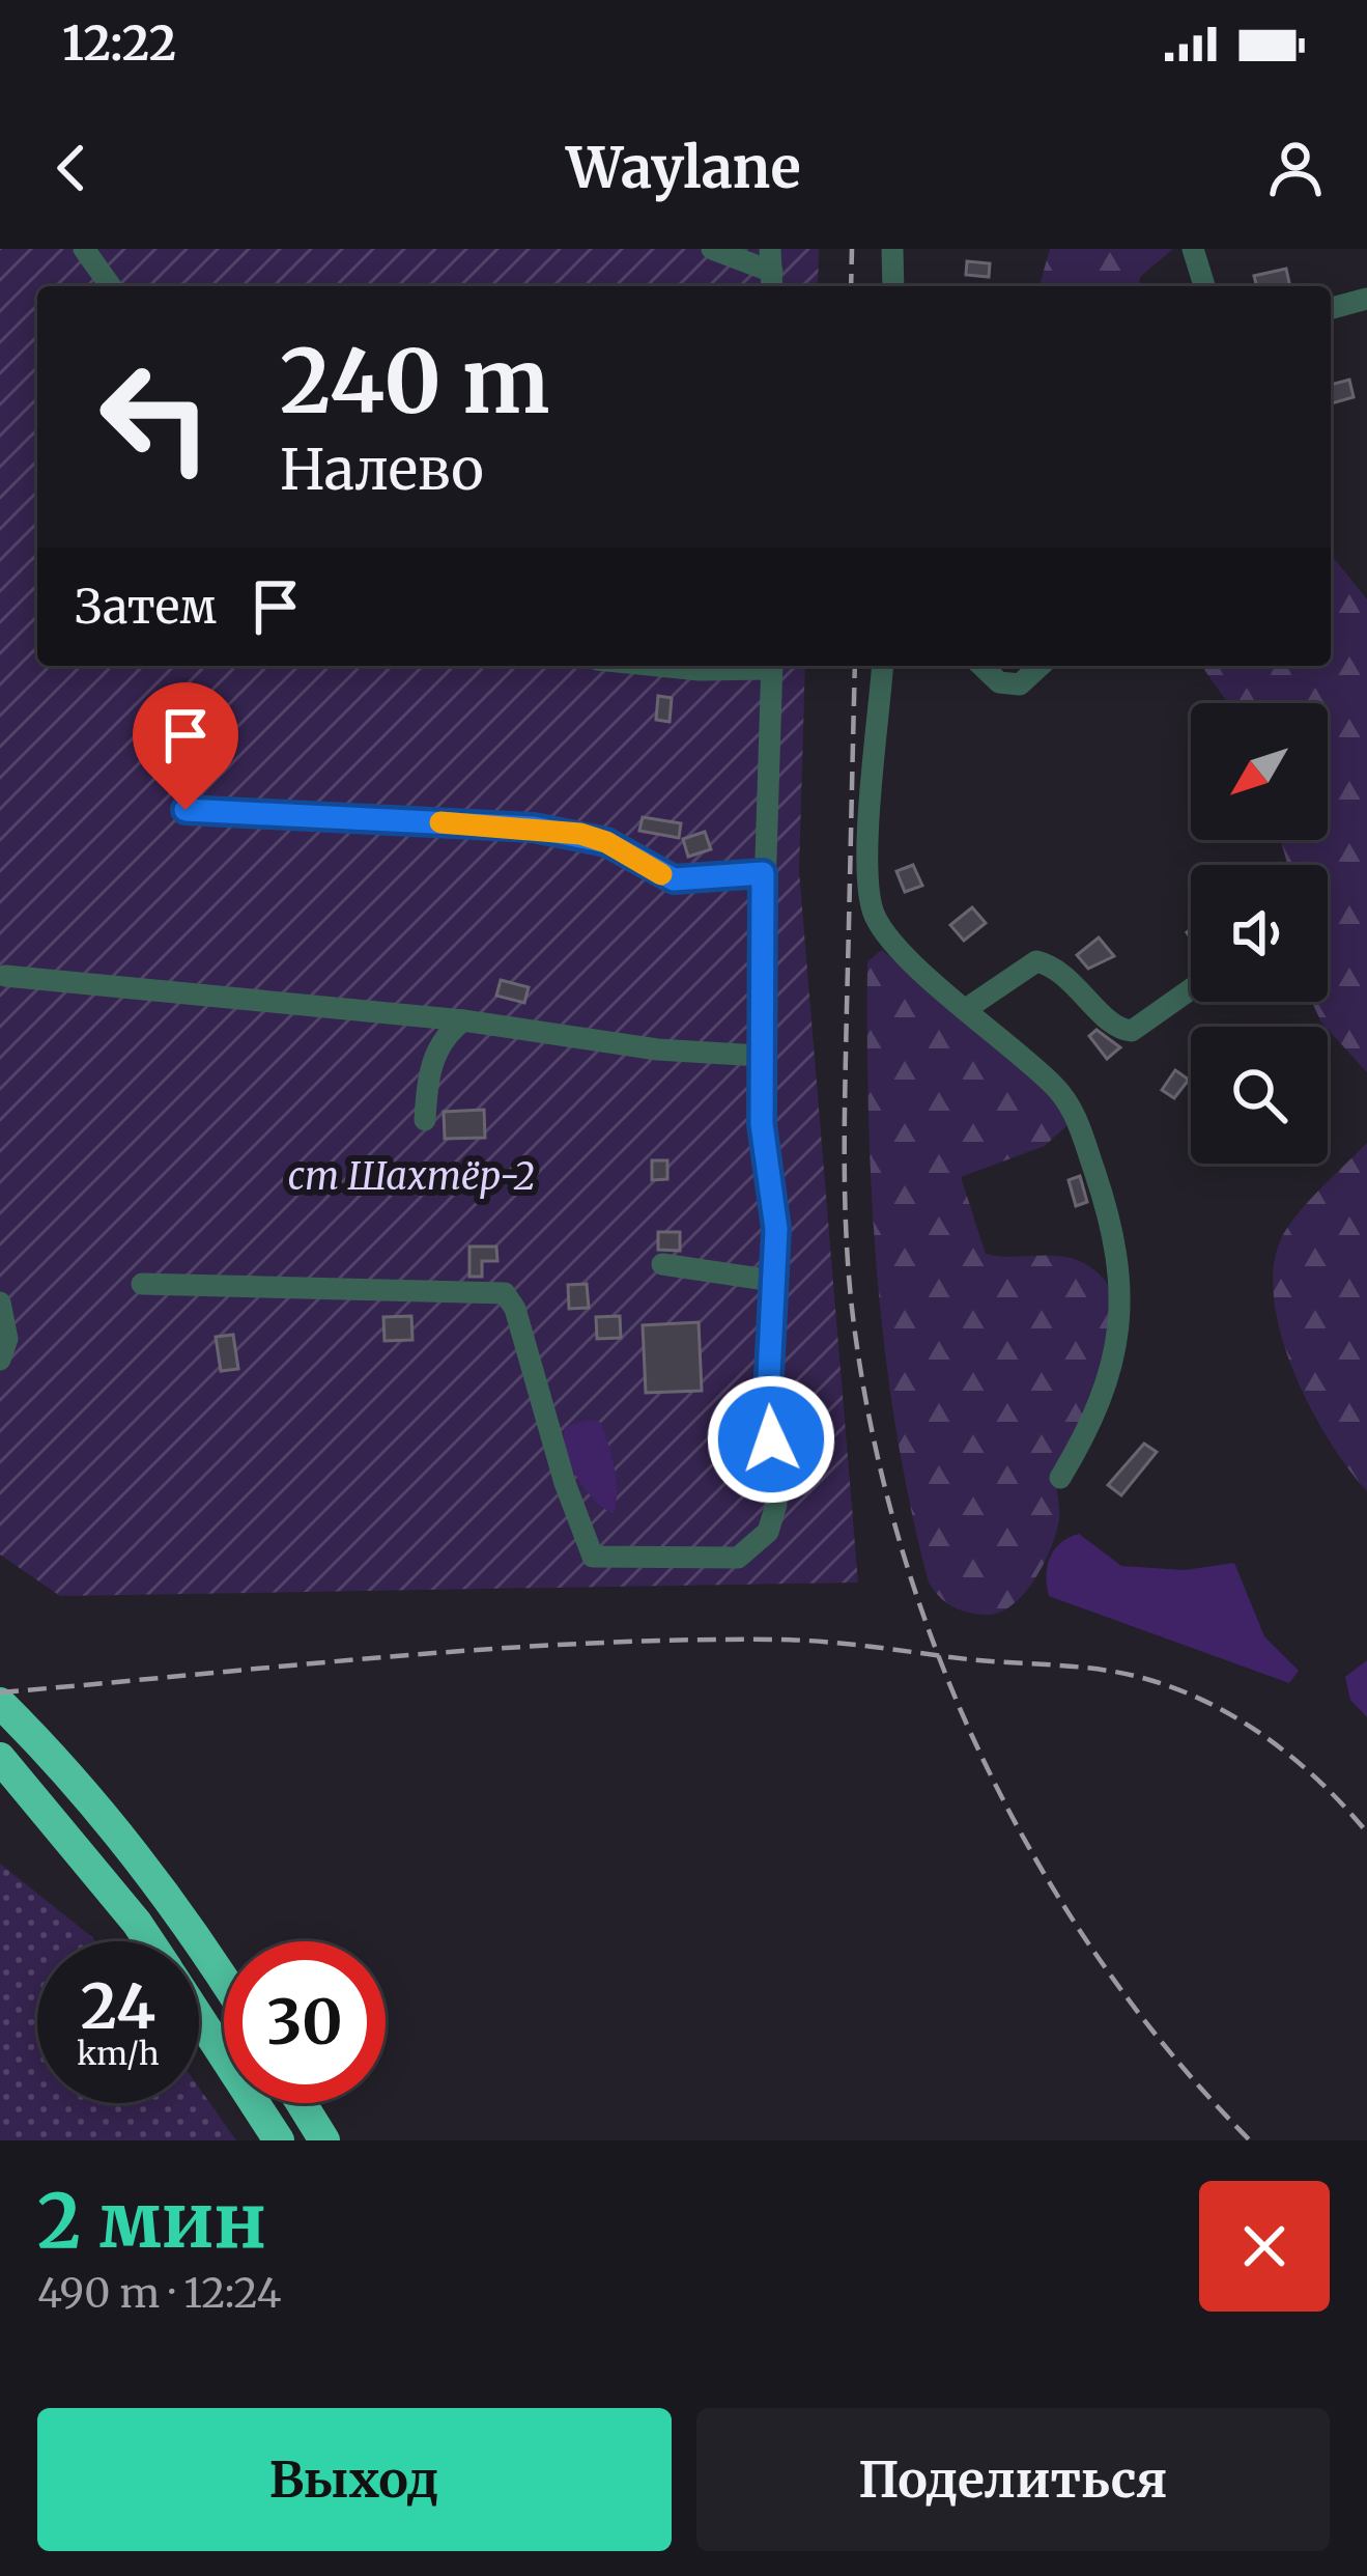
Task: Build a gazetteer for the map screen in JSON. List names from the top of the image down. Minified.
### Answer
{"parks":["ст Шахтёр-2"],"north":"bottom left","page":{"status":"12:22","header":"Waylane","turn":["240 m","Налево"],"then":"Затем","speed":"24 km/h","limit":"30","heading":["2 мин","490 m · 12:24"],"buttons":["Выход","Поделиться"]}}
